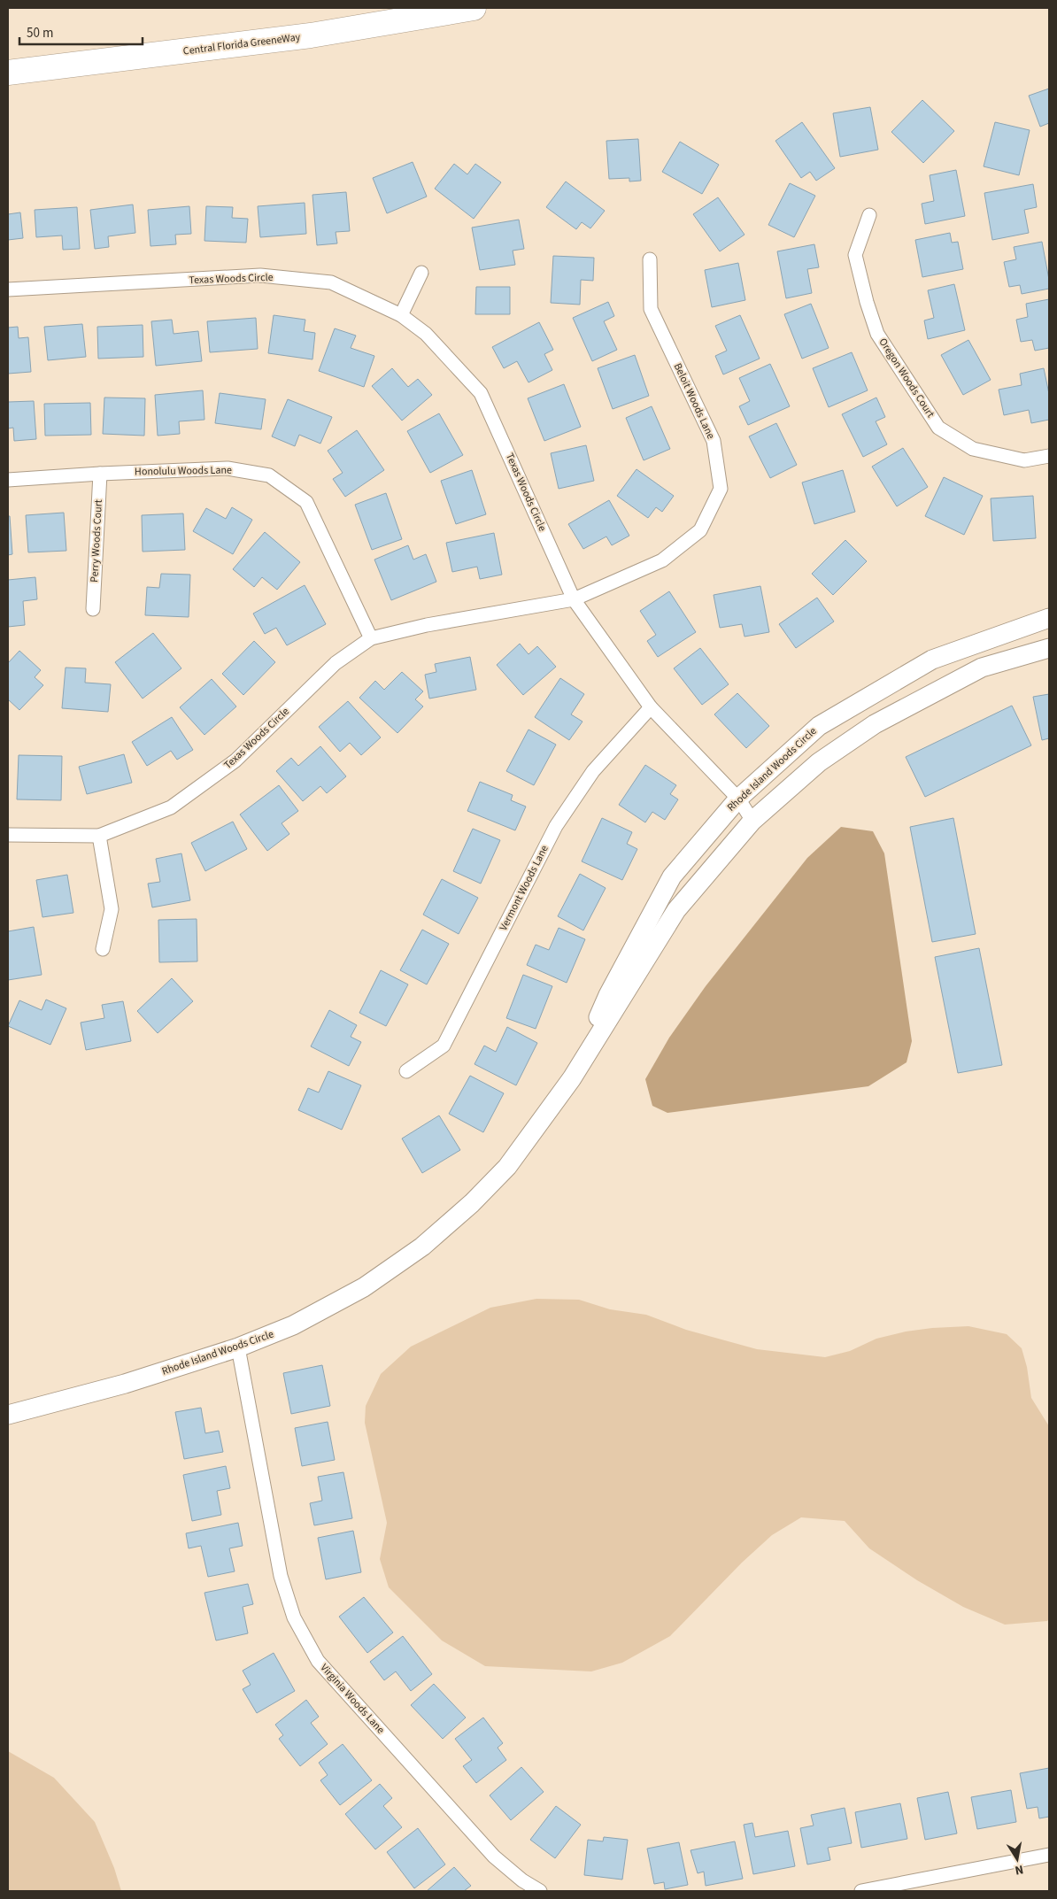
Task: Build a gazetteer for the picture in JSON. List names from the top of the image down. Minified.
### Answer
{"streets":{"highway":["Central Florida GreeneWay"],"street":["Texas Woods Circle","Oregon Woods Court","Beloit Woods Lane","Honolulu Woods Lane","Perry Woods Court","Rhode Island Woods Circle","Vermont Woods Lane","Virginia Woods Lane"]},"crossings":[["Texas Woods Circle","Beloit Woods Lane"],["Texas Woods Circle","Honolulu Woods Lane"],["Texas Woods Circle","Rhode Island Woods Circle"],["Texas Woods Circle","Vermont Woods Lane"],["Honolulu Woods Lane","Perry Woods Court"],["Rhode Island Woods Circle","Virginia Woods Lane"]],"scale_bar":"50 m","north":"bottom"}
